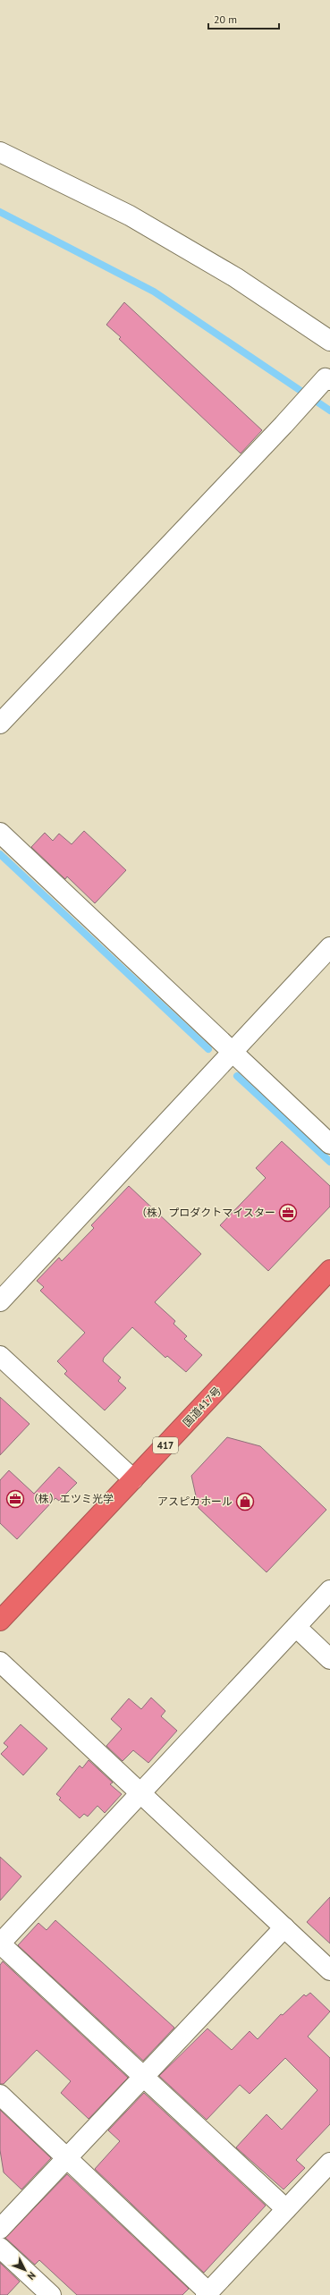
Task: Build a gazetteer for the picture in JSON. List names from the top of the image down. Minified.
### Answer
{"streets":{"highway":["国道417号","417"]},"places":{"office":["（株）プロダクトマイスター","（株）エツミ光学"],"shop":["アスピカホール"]},"scale_bar":"20 m","north":"bottom right"}
